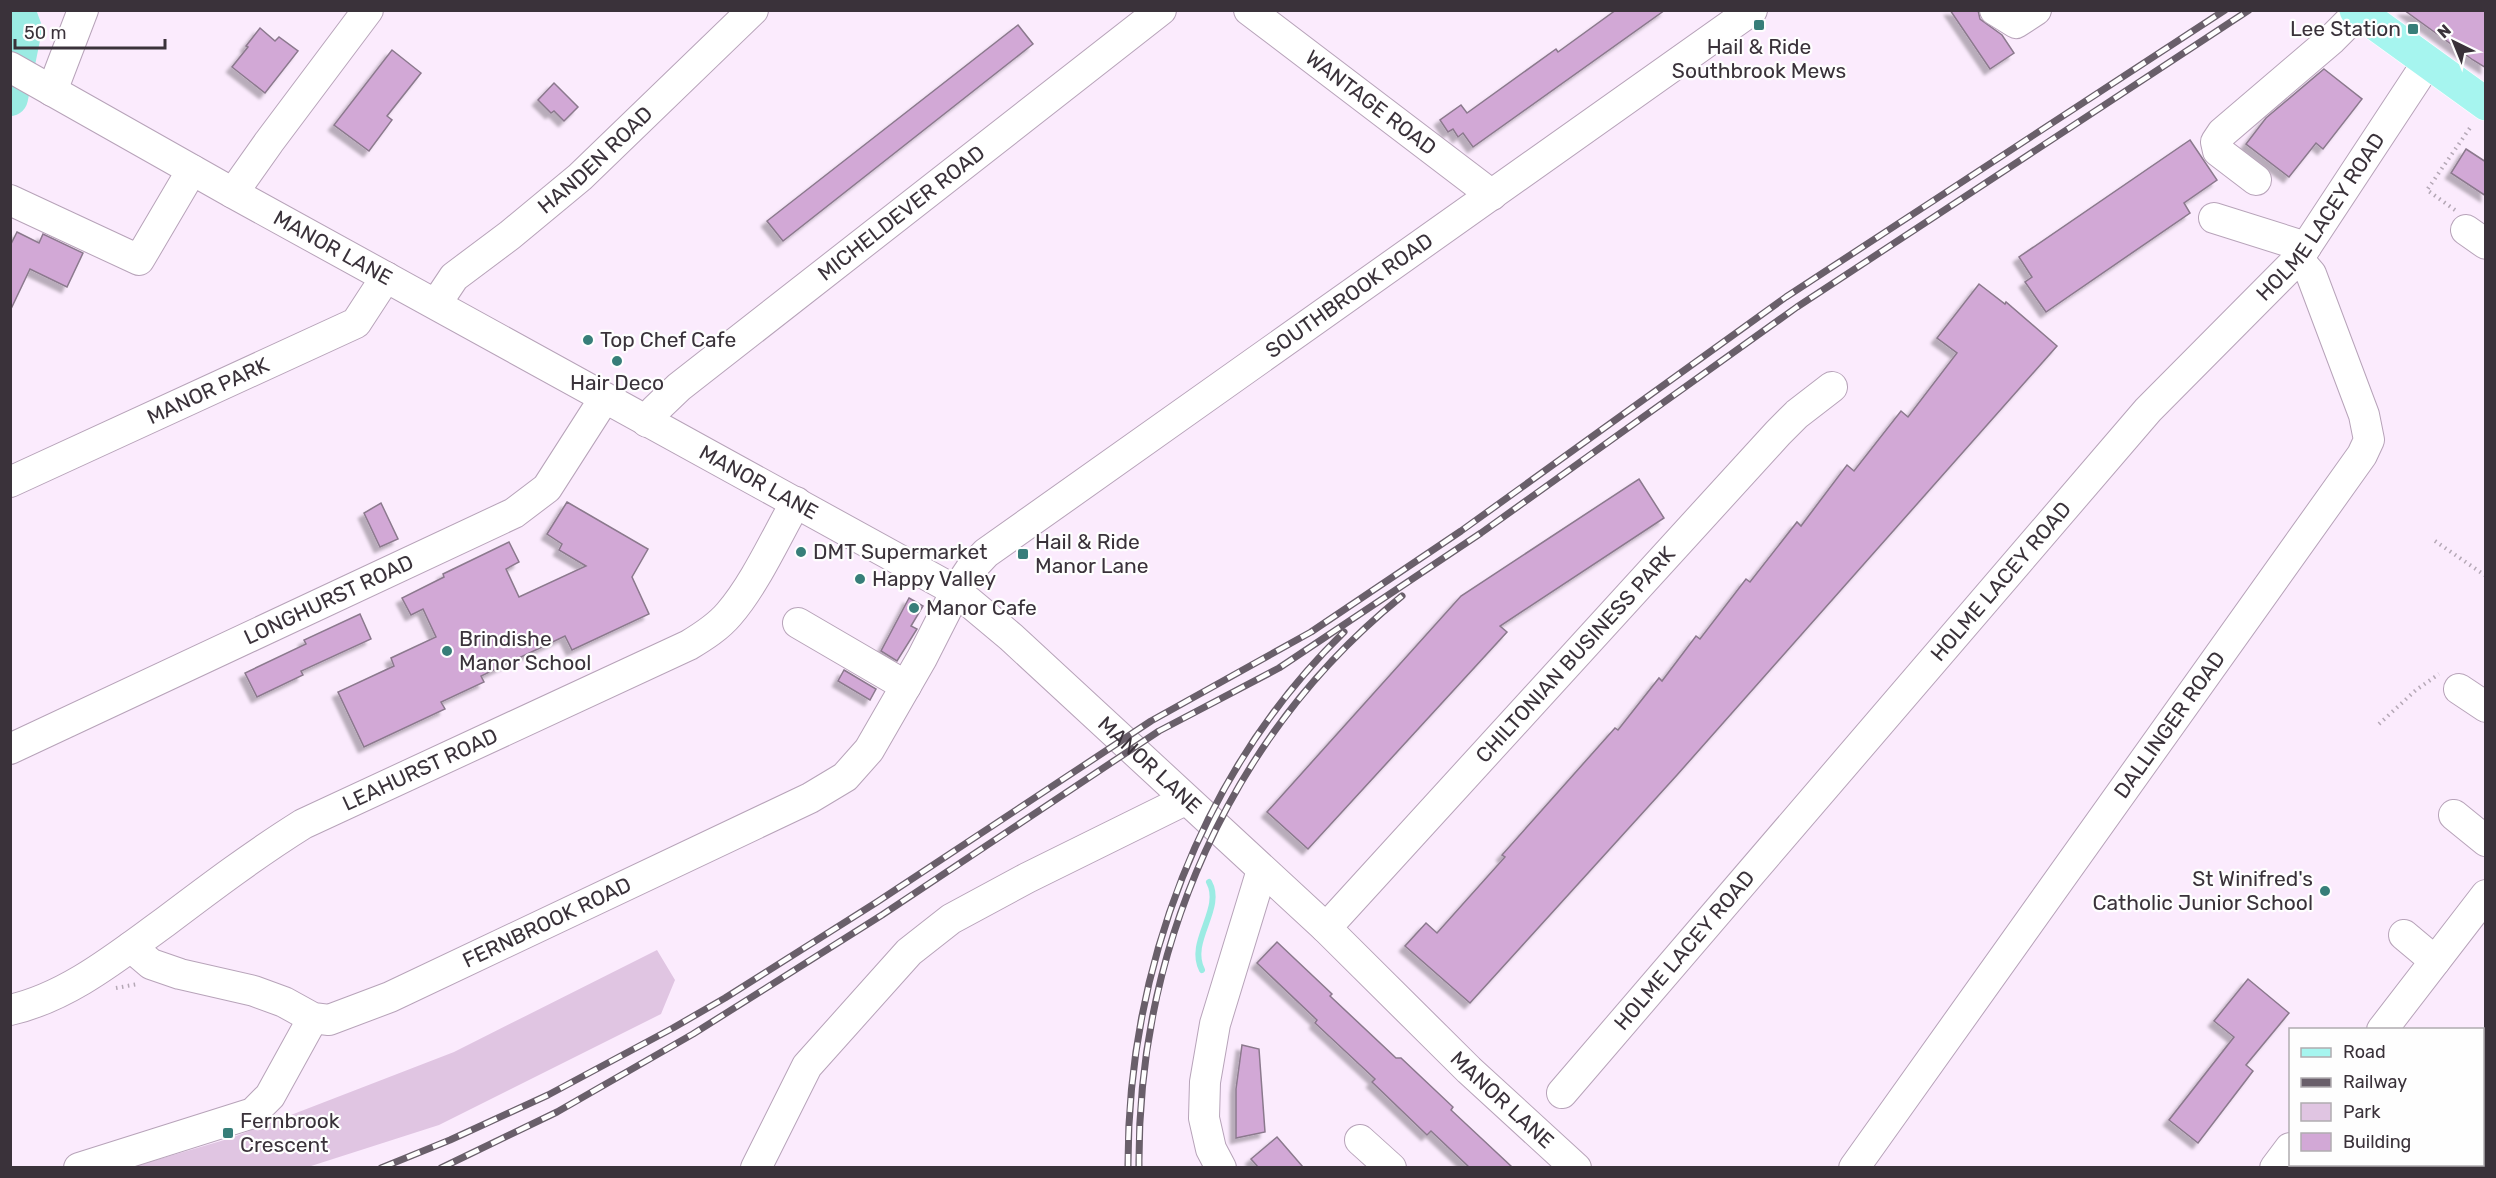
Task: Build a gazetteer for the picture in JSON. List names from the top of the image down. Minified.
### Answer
{"streets":{"street":["WANTAGE ROAD","HANDEN ROAD","MICHELDEVER ROAD","HOLME LACEY ROAD","MANOR LANE","SOUTHBROOK ROAD","MANOR PARK","LONGHURST ROAD","CHILTONIAN BUSINESS PARK","DALLINGER ROAD","LEAHURST ROAD","FERNBROOK ROAD"]},"crossings":[["WANTAGE ROAD","SOUTHBROOK ROAD"],["HANDEN ROAD","MANOR LANE"],["MICHELDEVER ROAD","MANOR LANE"],["HOLME LACEY ROAD","DALLINGER ROAD"],["MANOR LANE","SOUTHBROOK ROAD"],["MANOR LANE","MANOR PARK"],["MANOR LANE","LONGHURST ROAD"],["MANOR LANE","CHILTONIAN BUSINESS PARK"],["MANOR LANE","LEAHURST ROAD"],["MANOR LANE","FERNBROOK ROAD"],["SOUTHBROOK ROAD","FERNBROOK ROAD"]],"places":{"transit":["Hail & Ride Southbrook Mews","Lee Station","Hail & Ride Manor Lane","Fernbrook Crescent"],"other":["Top Chef Cafe","Hair Deco","DMT Supermarket","Happy Valley","Manor Cafe","Brindishe Manor School","St Winifred's Catholic Junior School"]},"legend":["Road","Railway","Park","Building"],"scale_bar":"50 m","north":"top left"}
